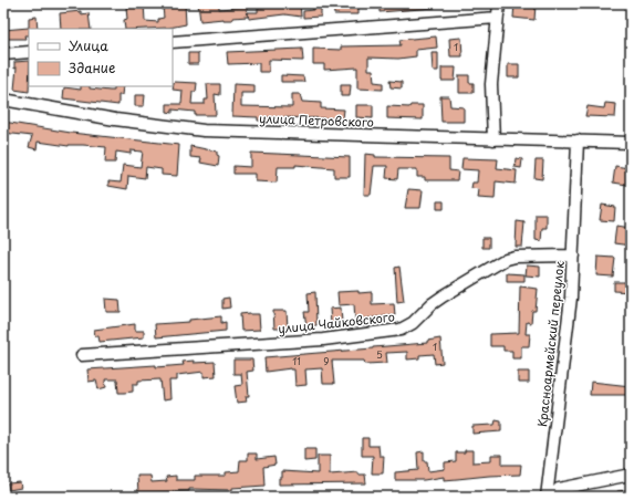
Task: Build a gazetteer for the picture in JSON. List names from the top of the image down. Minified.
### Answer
{"streets":{"street":["улица Петровского","улица Чайковского","Красноармейский переулок"]},"crossings":[["улица Петровского","Красноармейский переулок"],["улица Чайковского","Красноармейский переулок"]],"house_numbers":["1","1","5","11","9"],"legend":["Улица","Здание"]}
